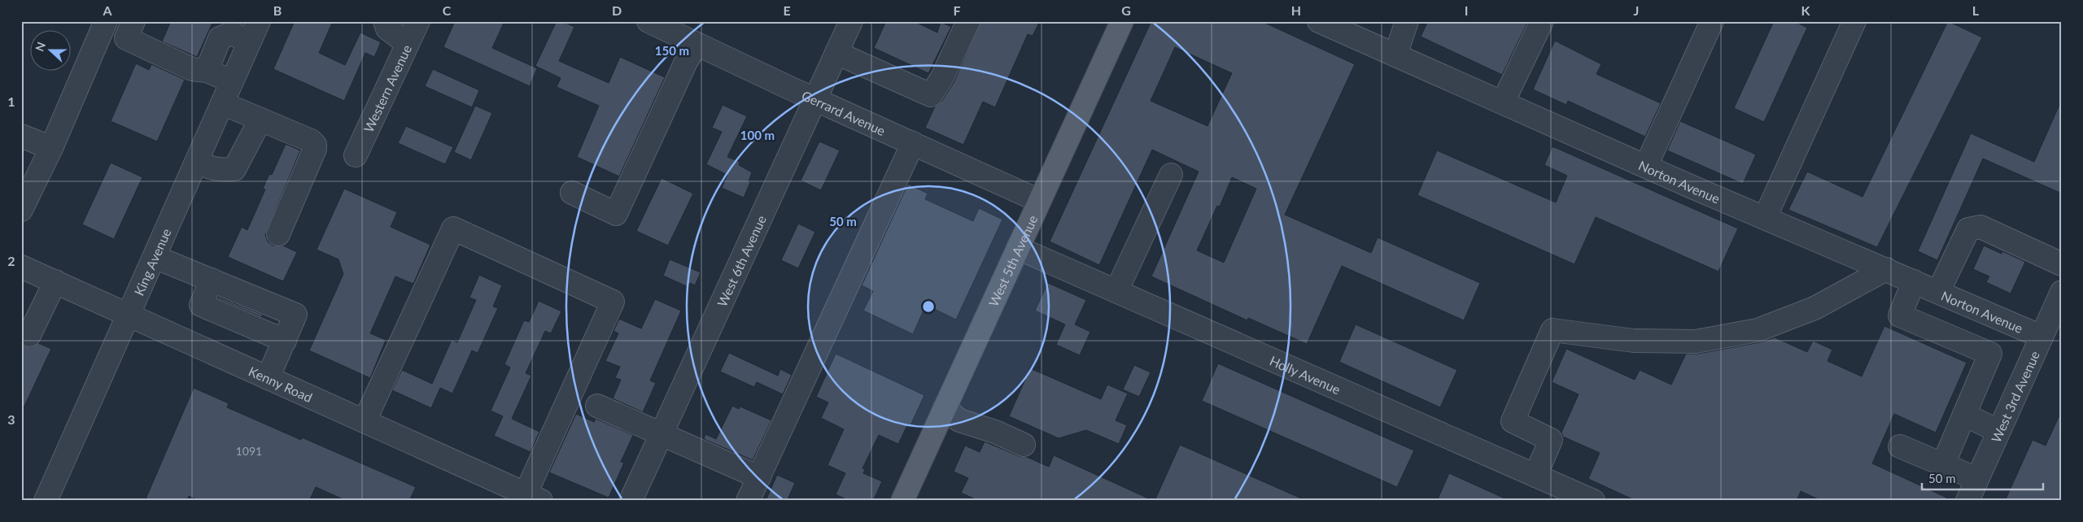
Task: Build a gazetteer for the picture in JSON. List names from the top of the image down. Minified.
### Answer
{"streets":{"main road":["West 5th Avenue"],"street":["Western Avenue","Gerrard Avenue","Norton Avenue","King Avenue","West 6th Avenue","Holly Avenue","Kenny Road","West 3rd Avenue"]},"crossings":[["Gerrard Avenue","West 6th Avenue"],["Gerrard Avenue","West 5th Avenue"],["Norton Avenue","West 3rd Avenue"],["King Avenue","Kenny Road"],["West 5th Avenue","Holly Avenue"]],"house_numbers":["1091"],"scale_bar":"50 m","north":"left","grid":{"columns":["A","B","C","D","E","F","G","H","I","J","K","L"],"rows":["1","2","3"]},"rings":["150 m","100 m","50 m"]}
